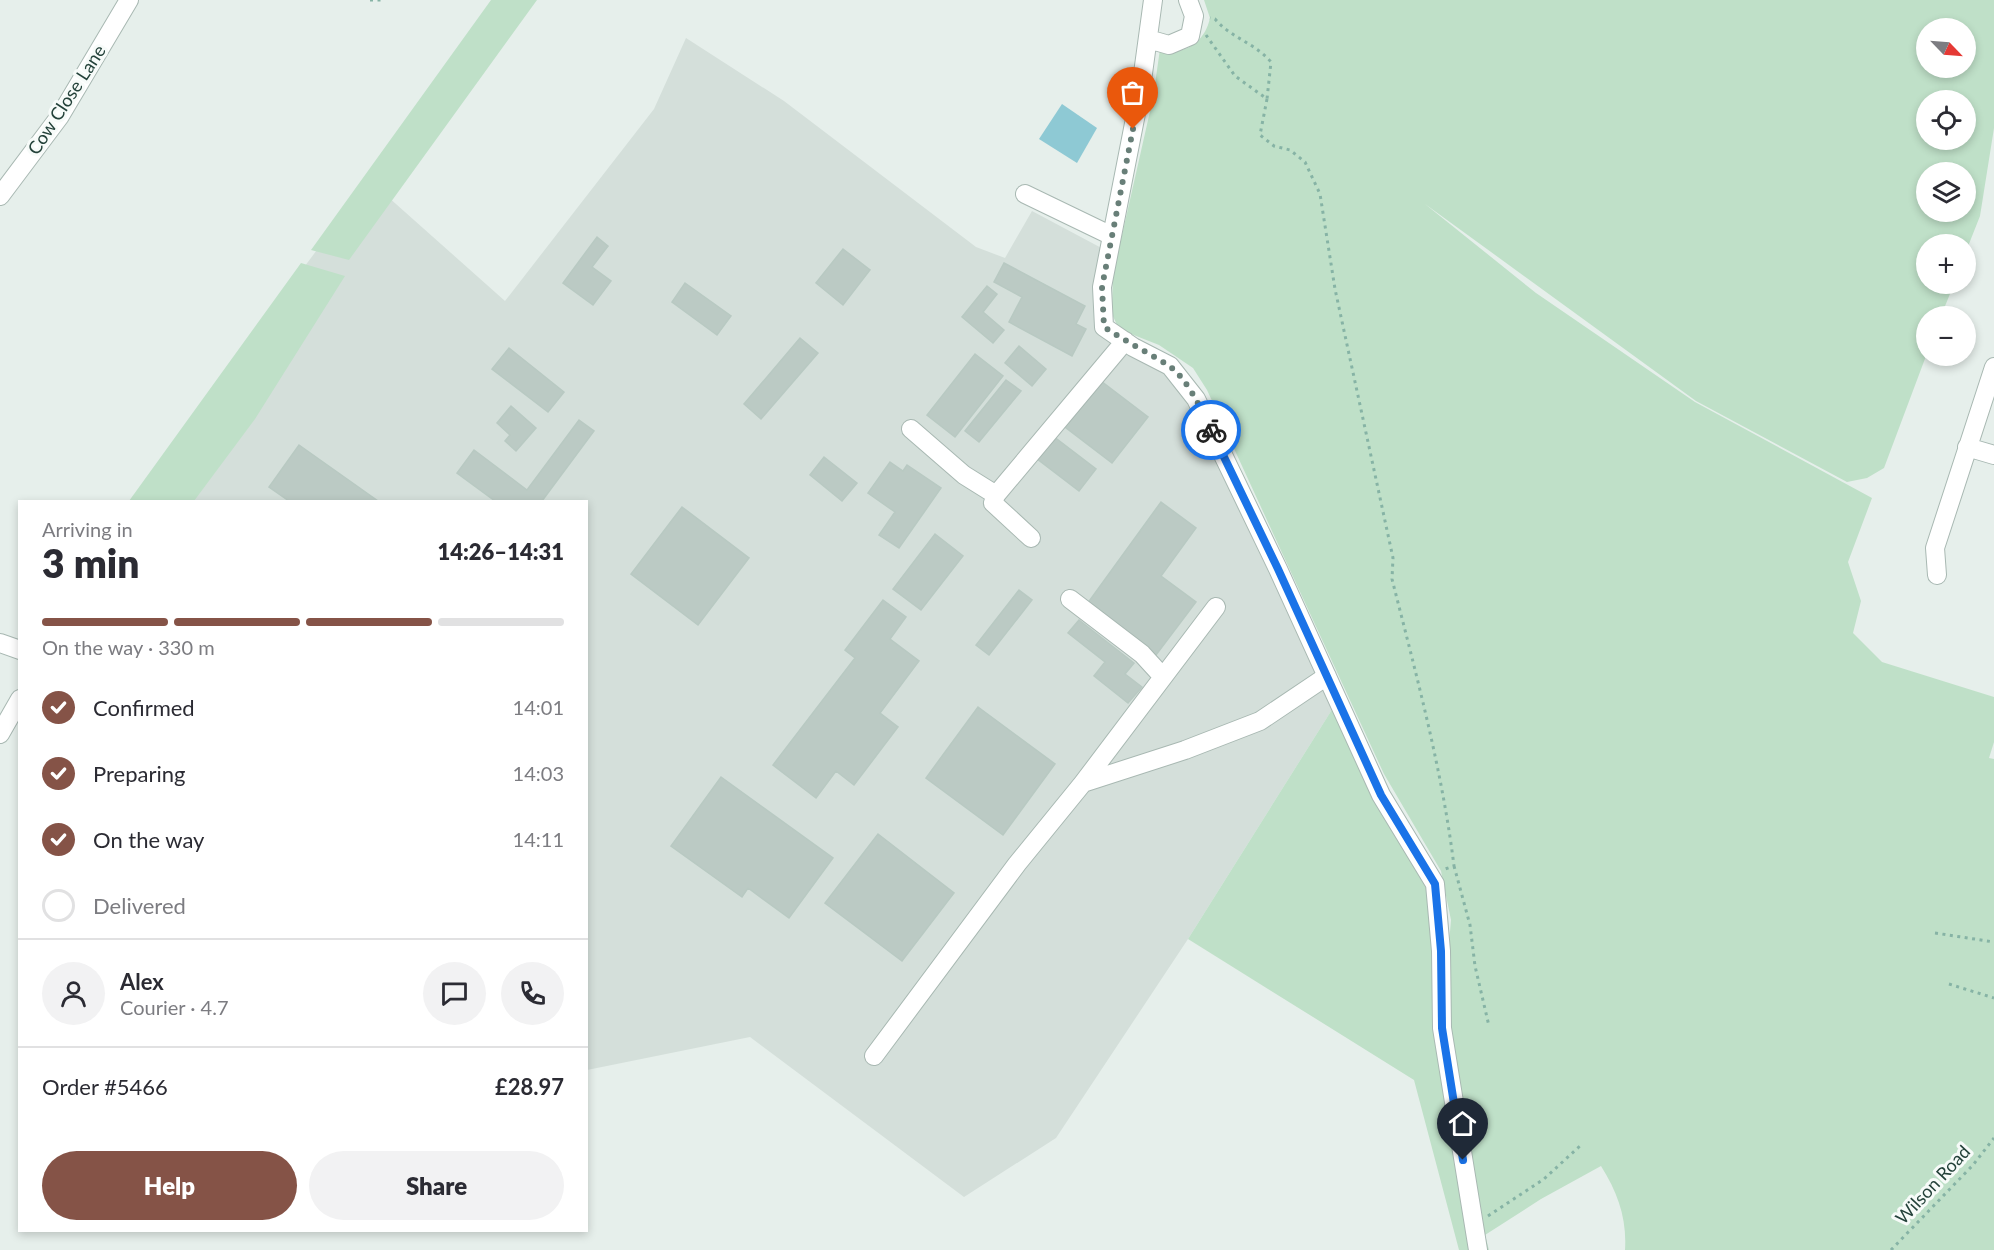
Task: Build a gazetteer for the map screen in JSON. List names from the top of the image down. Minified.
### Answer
{"streets":{"street":["Cow Close Lane"],"path":["Wilson Road"]},"north":"bottom right","page":{"map_buttons":["+","−"],"heading":["3 min","Arriving in","14:26–14:31"],"panel":["Alex","Courier · 4.7","Order #5466","£28.97"],"bar":"On the way · 330 m","list":[["Confirmed","14:01"],["Preparing","14:03"],["On the way","14:11"],"Delivered"],"buttons":["Help","Share"]}}
